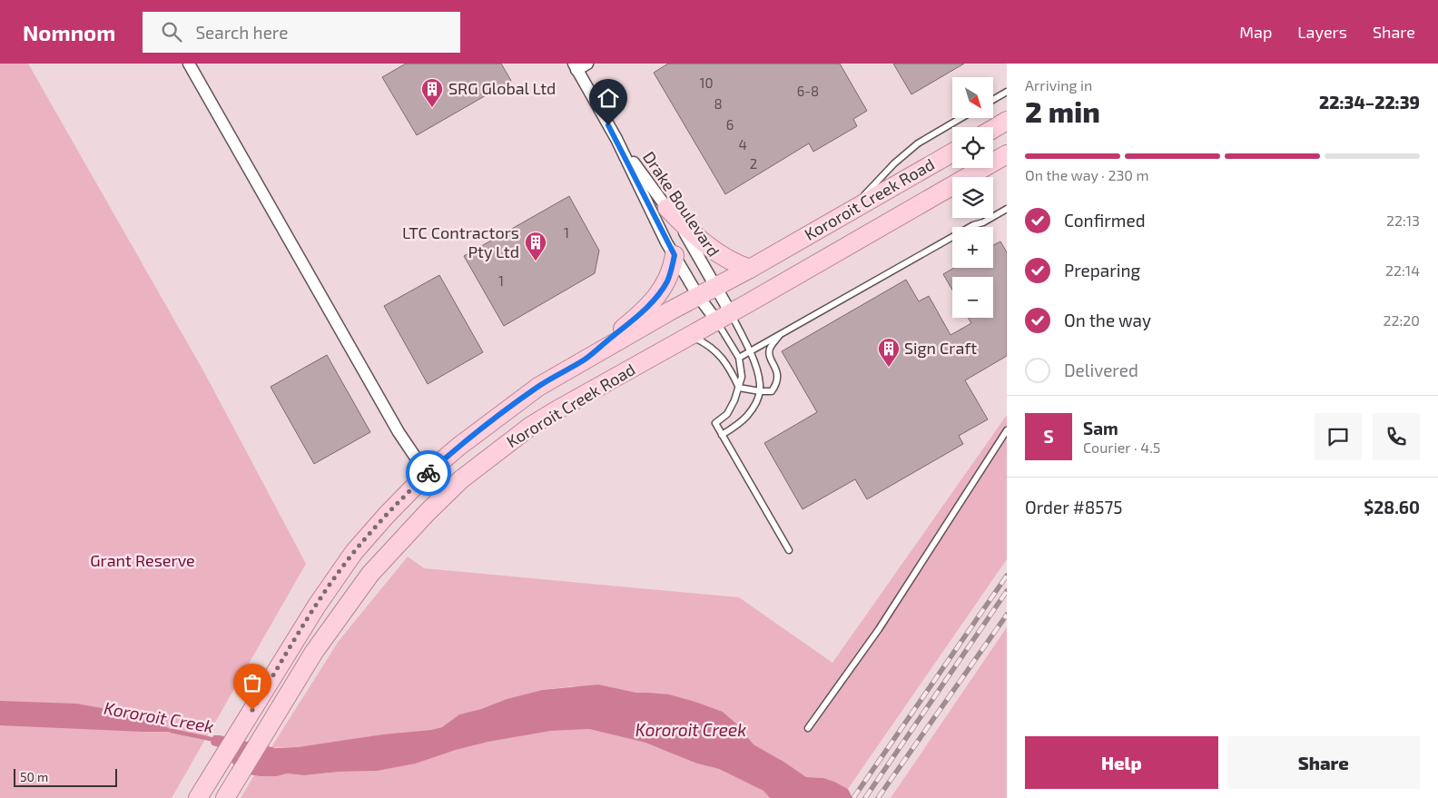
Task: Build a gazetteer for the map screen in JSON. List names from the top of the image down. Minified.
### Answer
{"streets":{"main road":["Kororoit Creek Road"],"street":["Drake Boulevard"]},"crossings":[["Kororoit Creek Road","Drake Boulevard"]],"water":["Kororoit Creek"],"parks":["Grant Reserve"],"places":{"building":["SRG Global Ltd","LTC Contractors Pty Ltd","Sign Craft"]},"house_numbers":["10","6-8","8","6","4","2","1","1"],"scale_bar":"50 m","north":"bottom right","page":{"header":"Nomnom","search":"Search here","nav":["Map","Layers","Share"],"heading":["2 min","Arriving in","22:34–22:39"],"panel":["Sam","Courier · 4.5","Order #8575","$28.60"],"map_buttons":["+","−"],"bar":"On the way · 230 m","list":[["Confirmed","22:13"],["Preparing","22:14"],["On the way","22:20"],"Delivered"],"round":"S","buttons":["Help","Share"],"scale":"50 m"}}
